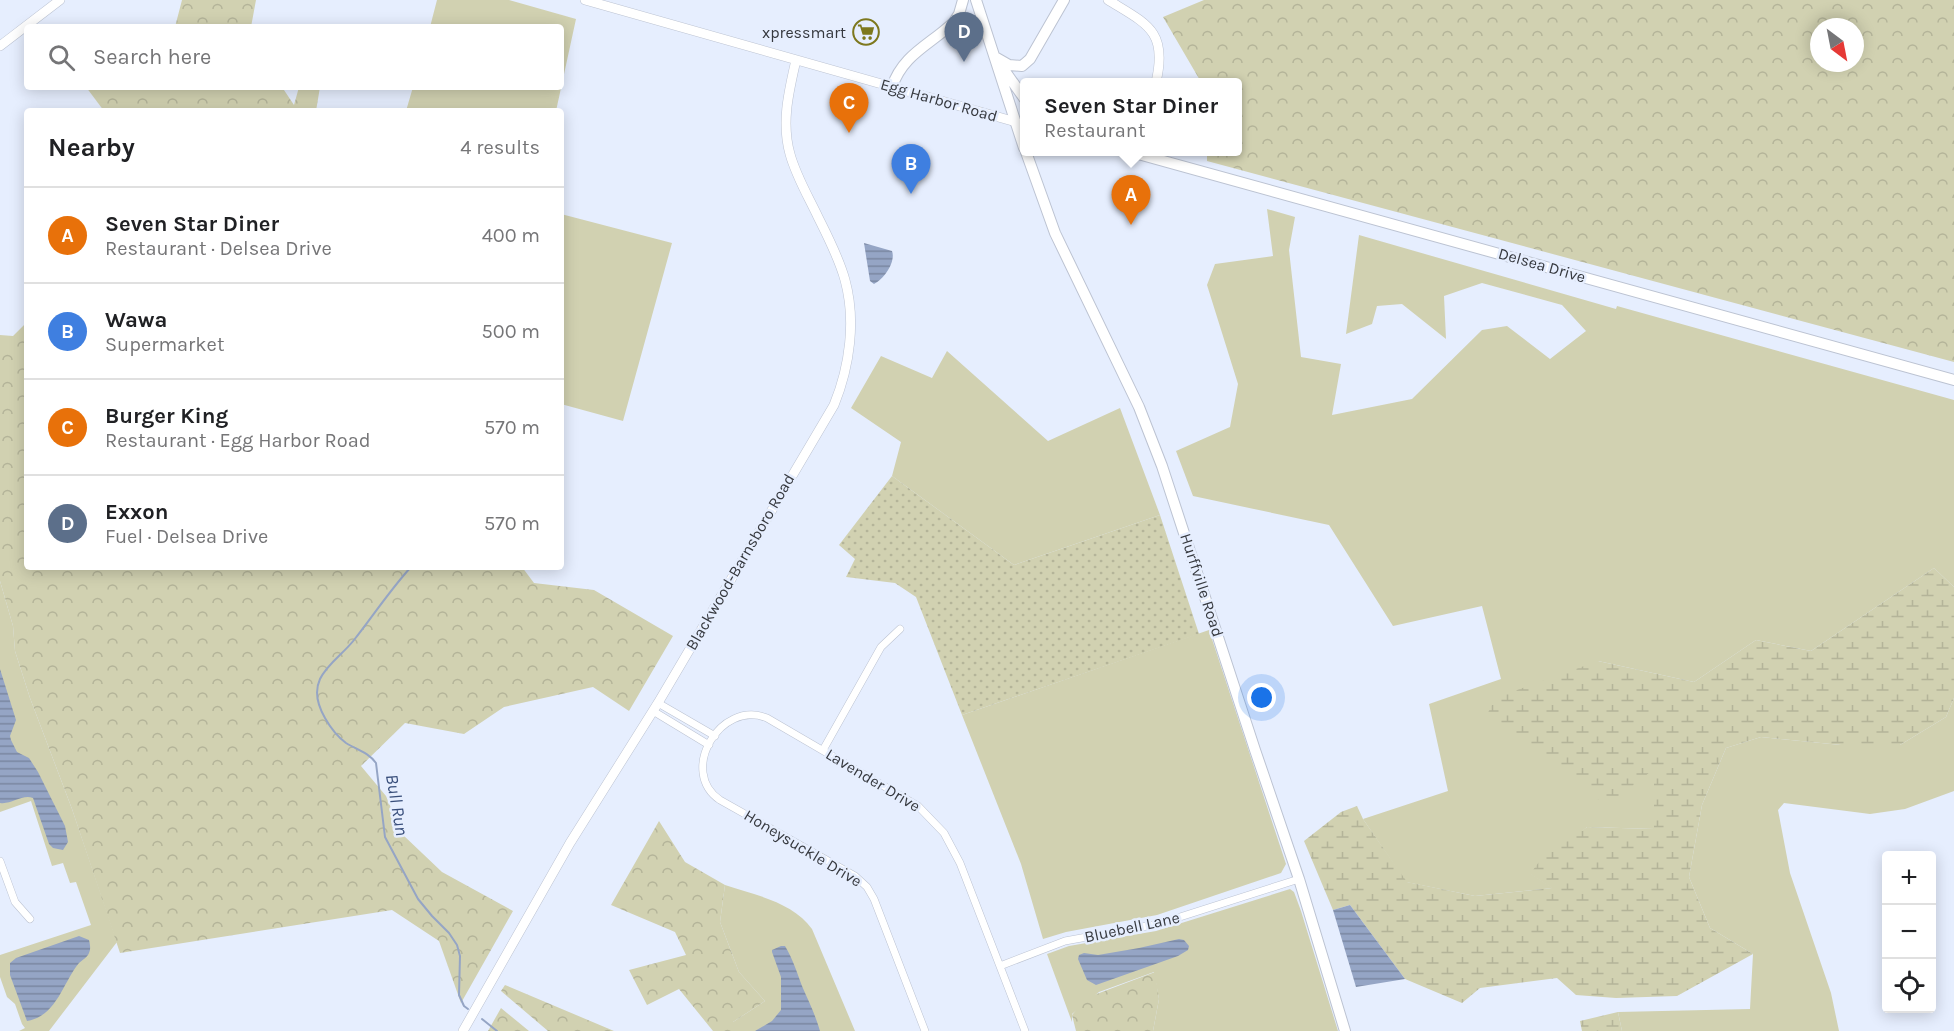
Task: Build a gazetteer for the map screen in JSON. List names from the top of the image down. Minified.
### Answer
{"streets":{"main road":["Egg Harbor Road","Delsea Drive","Blackwood-Barnsboro Road","Hurffville Road"],"street":["Lavender Drive","Honeysuckle Drive","Bluebell Lane"]},"crossings":[["Egg Harbor Road","Blackwood-Barnsboro Road"],["Hurffville Road","Bluebell Lane"],["Lavender Drive","Honeysuckle Drive"],["Lavender Drive","Bluebell Lane"]],"water":["Bull Run"],"places":{"supermarket":["xpressmart"]},"north":"bottom right","page":{"pins":["D","C","B","A"],"search":"Search here","popup":["Seven Star Diner","Restaurant"],"heading":["Nearby","4 results"],"list":[{"mark":"A","name":"Seven Star Diner","note":"Restaurant · Delsea Drive","value":"400 m"},{"mark":"B","name":"Wawa","note":"Supermarket","value":"500 m"},{"mark":"C","name":"Burger King","note":"Restaurant · Egg Harbor Road","value":"570 m"},{"mark":"D","name":"Exxon","note":"Fuel · Delsea Drive","value":"570 m"}],"map_buttons":["+","−"]}}
